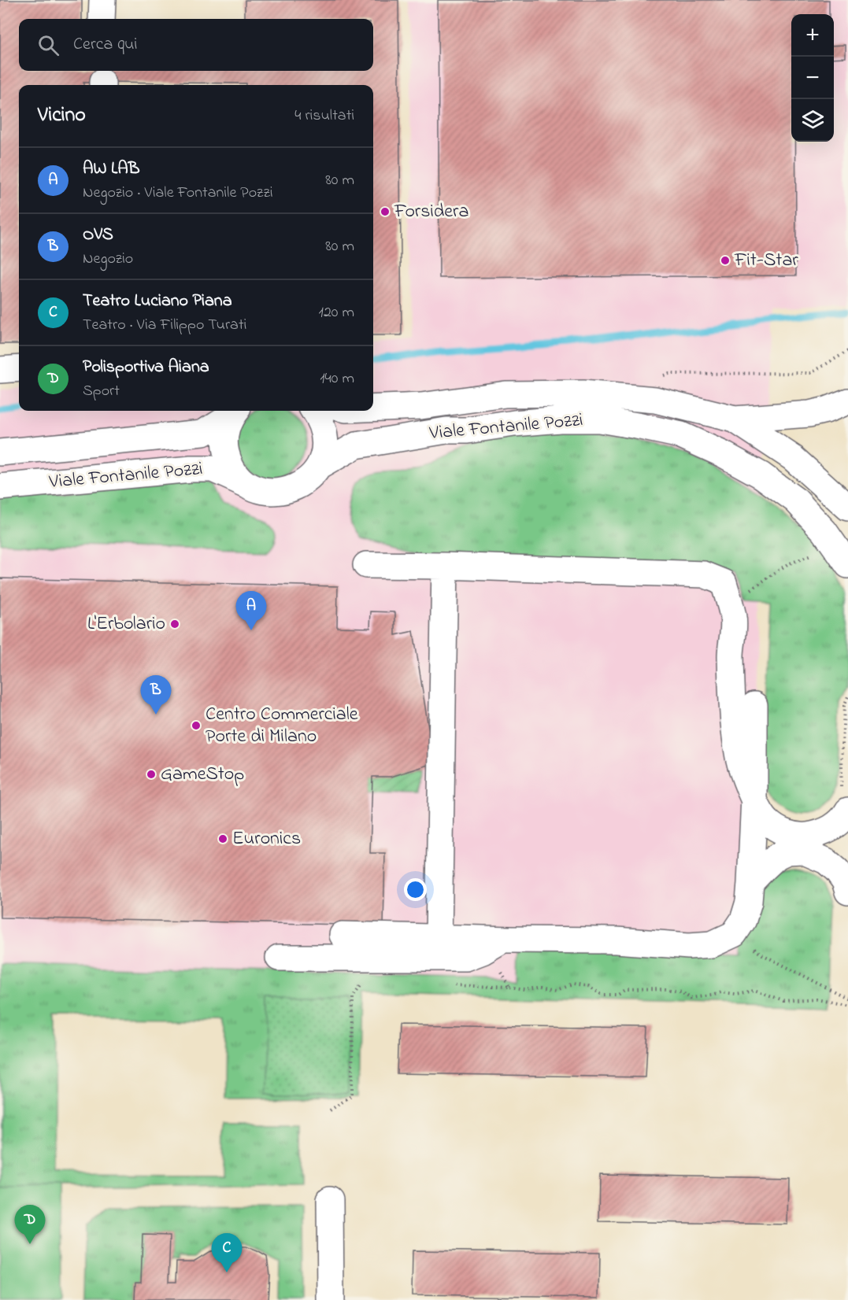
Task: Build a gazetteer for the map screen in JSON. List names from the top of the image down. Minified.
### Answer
{"streets":{"street":["Viale Fontanile Pozzi"]},"places":["Forsidera","Fit-Star","L'Erbolario","Centro Commerciale Porte di Milano","GameStop","Euronics"],"page":{"map_buttons":["+","−"],"search":"Cerca qui","heading":["Vicino","4 risultati"],"list":[{"mark":"A","name":"AW LAB","note":"Negozio · Viale Fontanile Pozzi","value":"80 m"},{"mark":"B","name":"OVS","note":"Negozio","value":"80 m"},{"mark":"C","name":"Teatro Luciano Piana","note":"Teatro · Via Filippo Turati","value":"120 m"},{"mark":"D","name":"Polisportiva Aiana","note":"Sport","value":"140 m"}],"pins":["A","B","D","C"]}}
